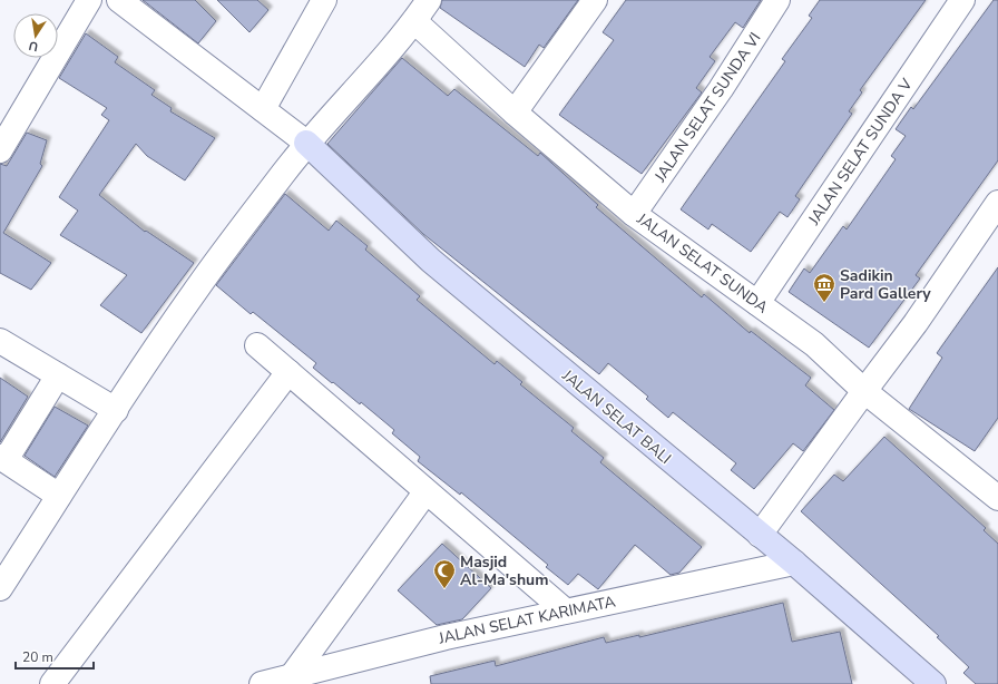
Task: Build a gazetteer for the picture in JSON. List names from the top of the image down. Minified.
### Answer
{"streets":{"street":["JALAN SELAT SUNDA VI","JALAN SELAT SUNDA V","JALAN SELAT SUNDA","JALAN SELAT BALI","JALAN SELAT KARIMATA"]},"crossings":[["JALAN SELAT SUNDA VI","JALAN SELAT SUNDA"],["JALAN SELAT SUNDA V","JALAN SELAT SUNDA"],["JALAN SELAT BALI","JALAN SELAT KARIMATA"]],"places":{"museum":["Sadikin Pard Gallery"],"mosque":["Masjid Al-Ma'shum"]},"scale_bar":"20 m","north":"bottom"}
